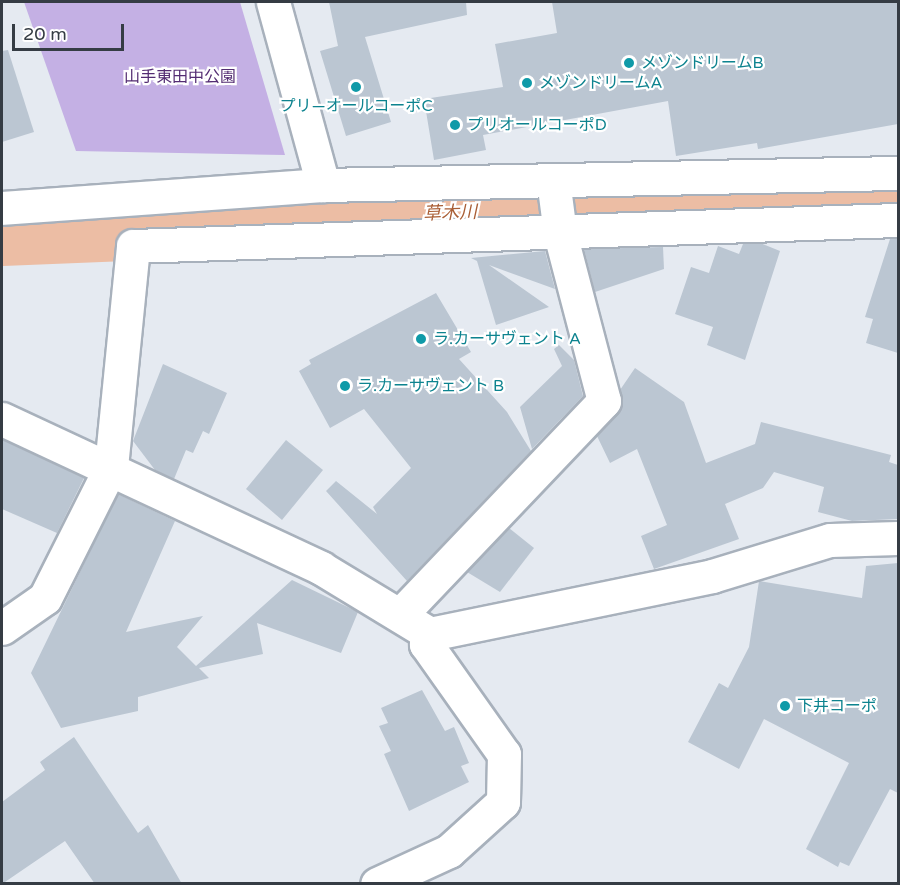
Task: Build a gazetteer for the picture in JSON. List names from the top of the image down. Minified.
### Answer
{"water":["草木川"],"parks":["山手東田中公園"],"places":["メゾンドリームB","メゾンドリームA","プリ―オールコーポC","プリオールコーポD","ラ.カーサヴェント A","ラ.カーサヴェント B","下井コーポ"],"scale_bar":"20 m"}
